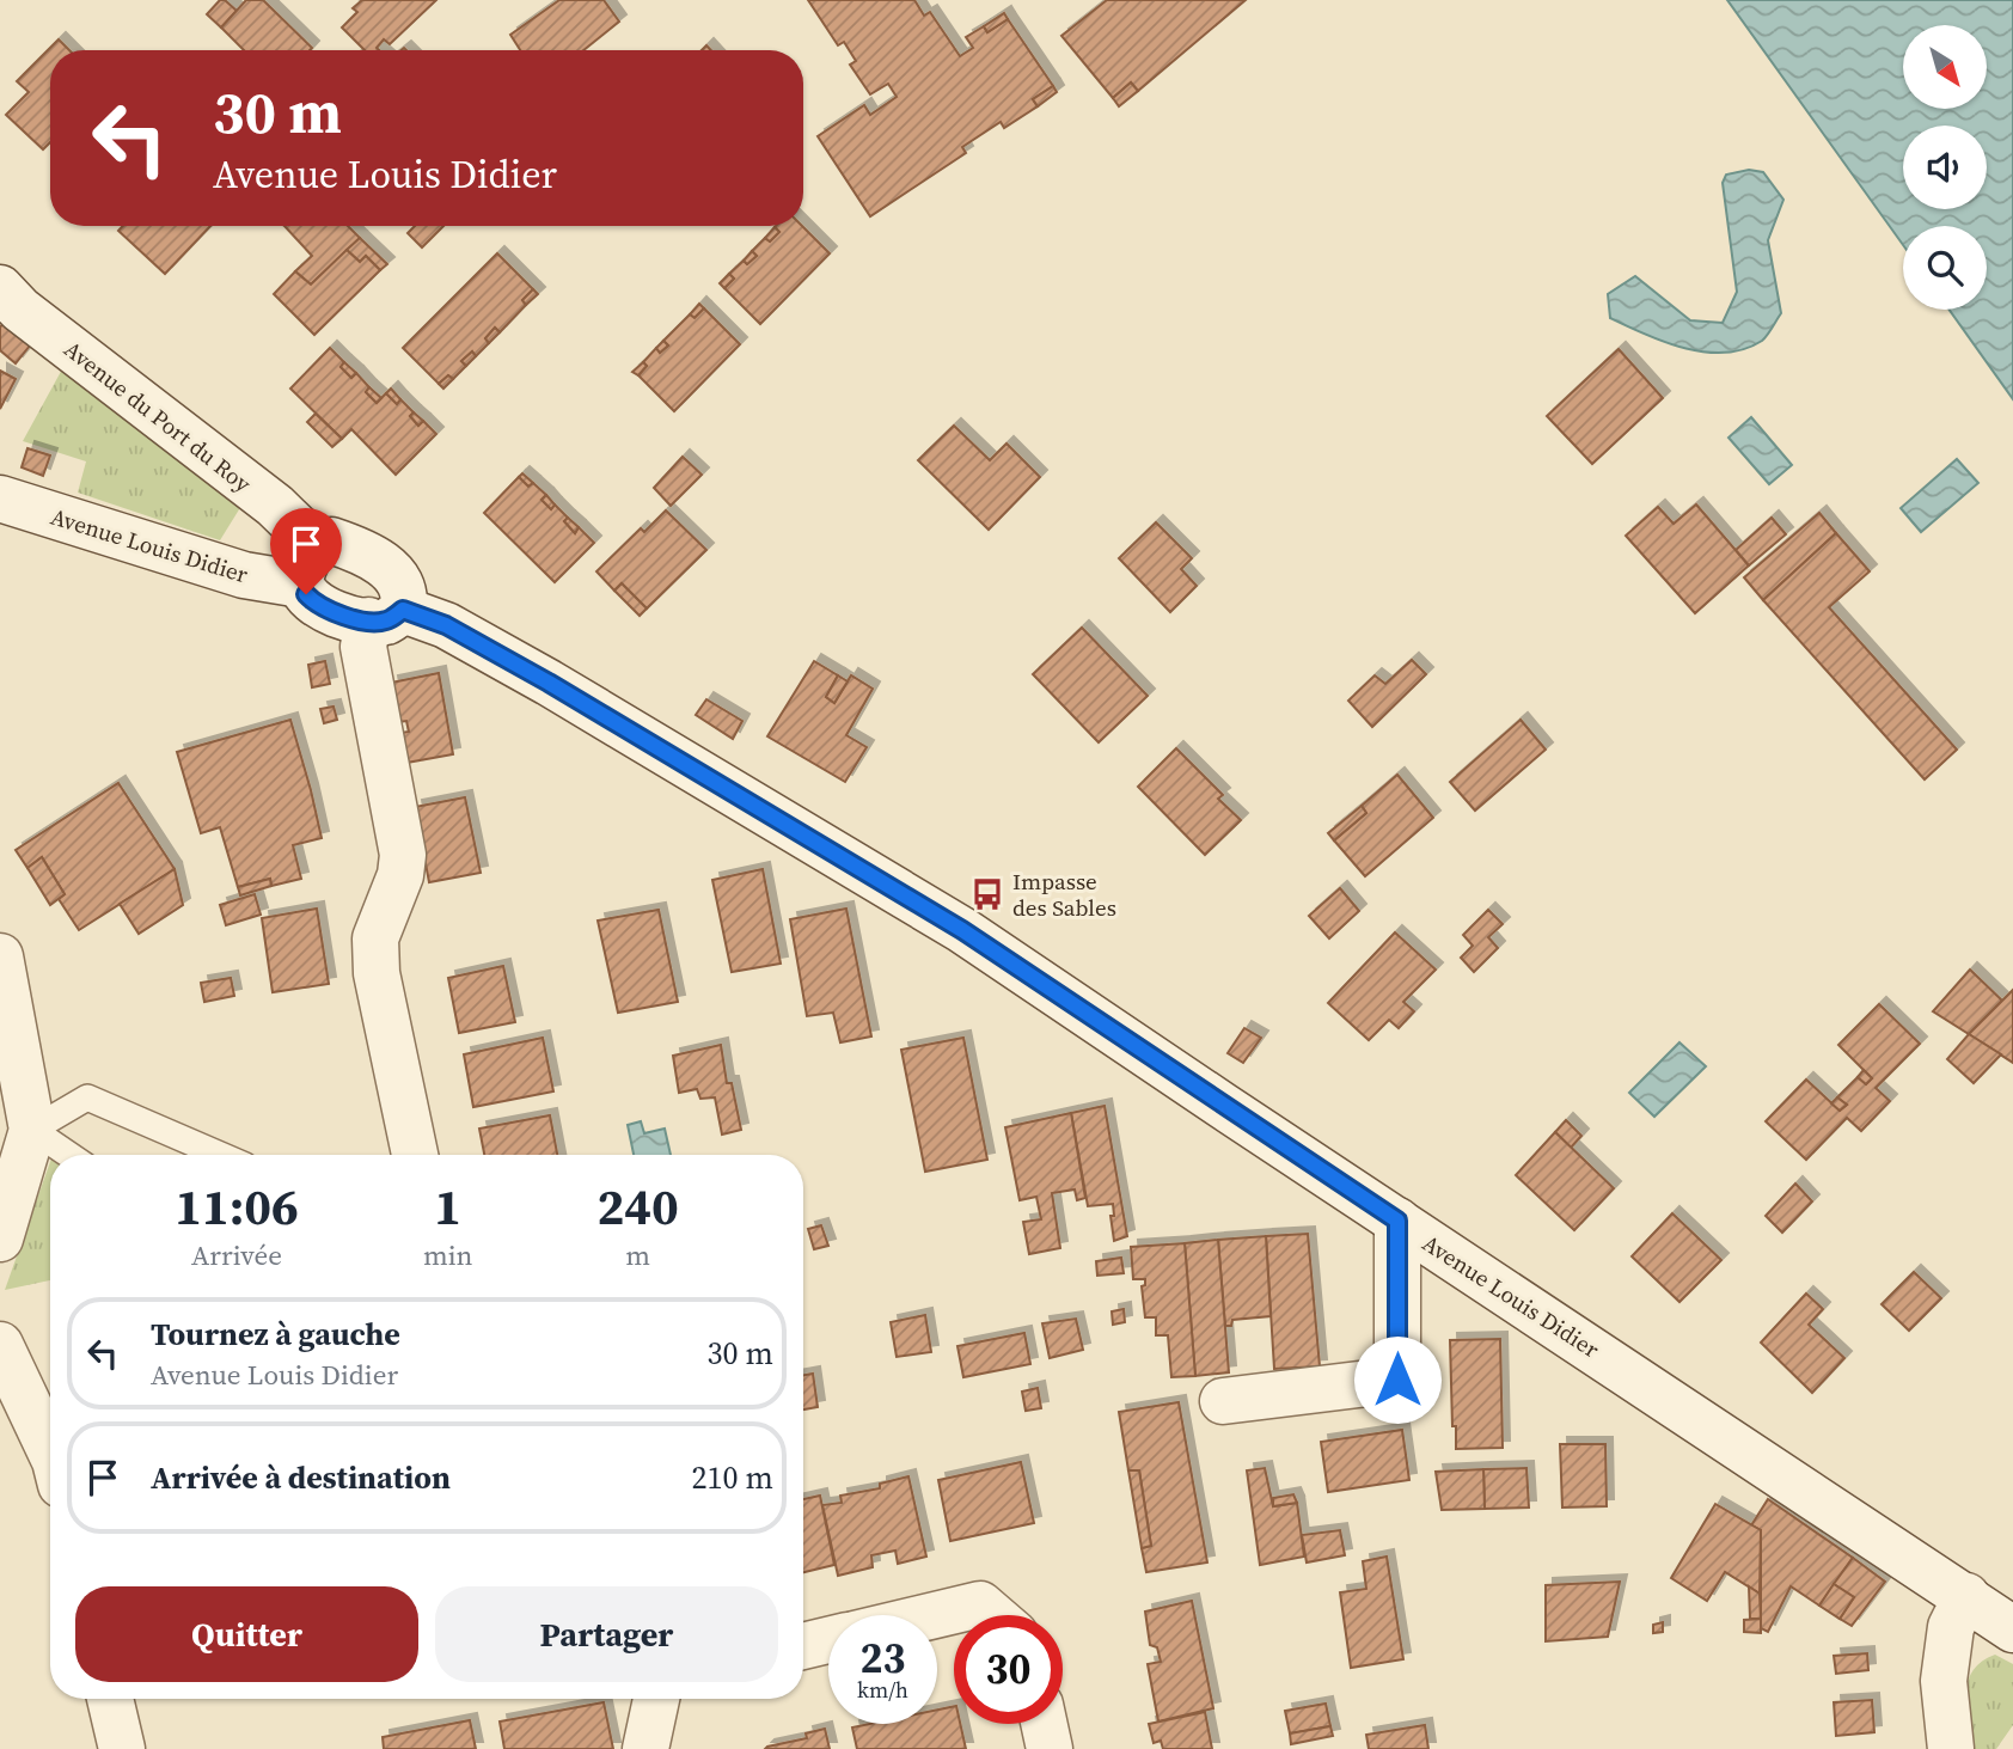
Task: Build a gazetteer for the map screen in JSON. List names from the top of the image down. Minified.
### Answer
{"streets":{"main road":["Avenue du Port du Roy","Avenue Louis Didier"]},"crossings":[["Avenue du Port du Roy","Avenue Louis Didier"]],"places":{"bus stop":["Impasse des Sables"]},"north":"bottom right","page":{"turn":["30 m","Avenue Louis Didier"],"eta":["11:06","Arrivée","1","min","240","m"],"list":[{"name":"Tournez à gauche","note":"Avenue Louis Didier","value":"30 m"},{"name":"Arrivée à destination","value":"210 m"}],"buttons":["Quitter","Partager"],"speed":"23 km/h","limit":"30"}}
